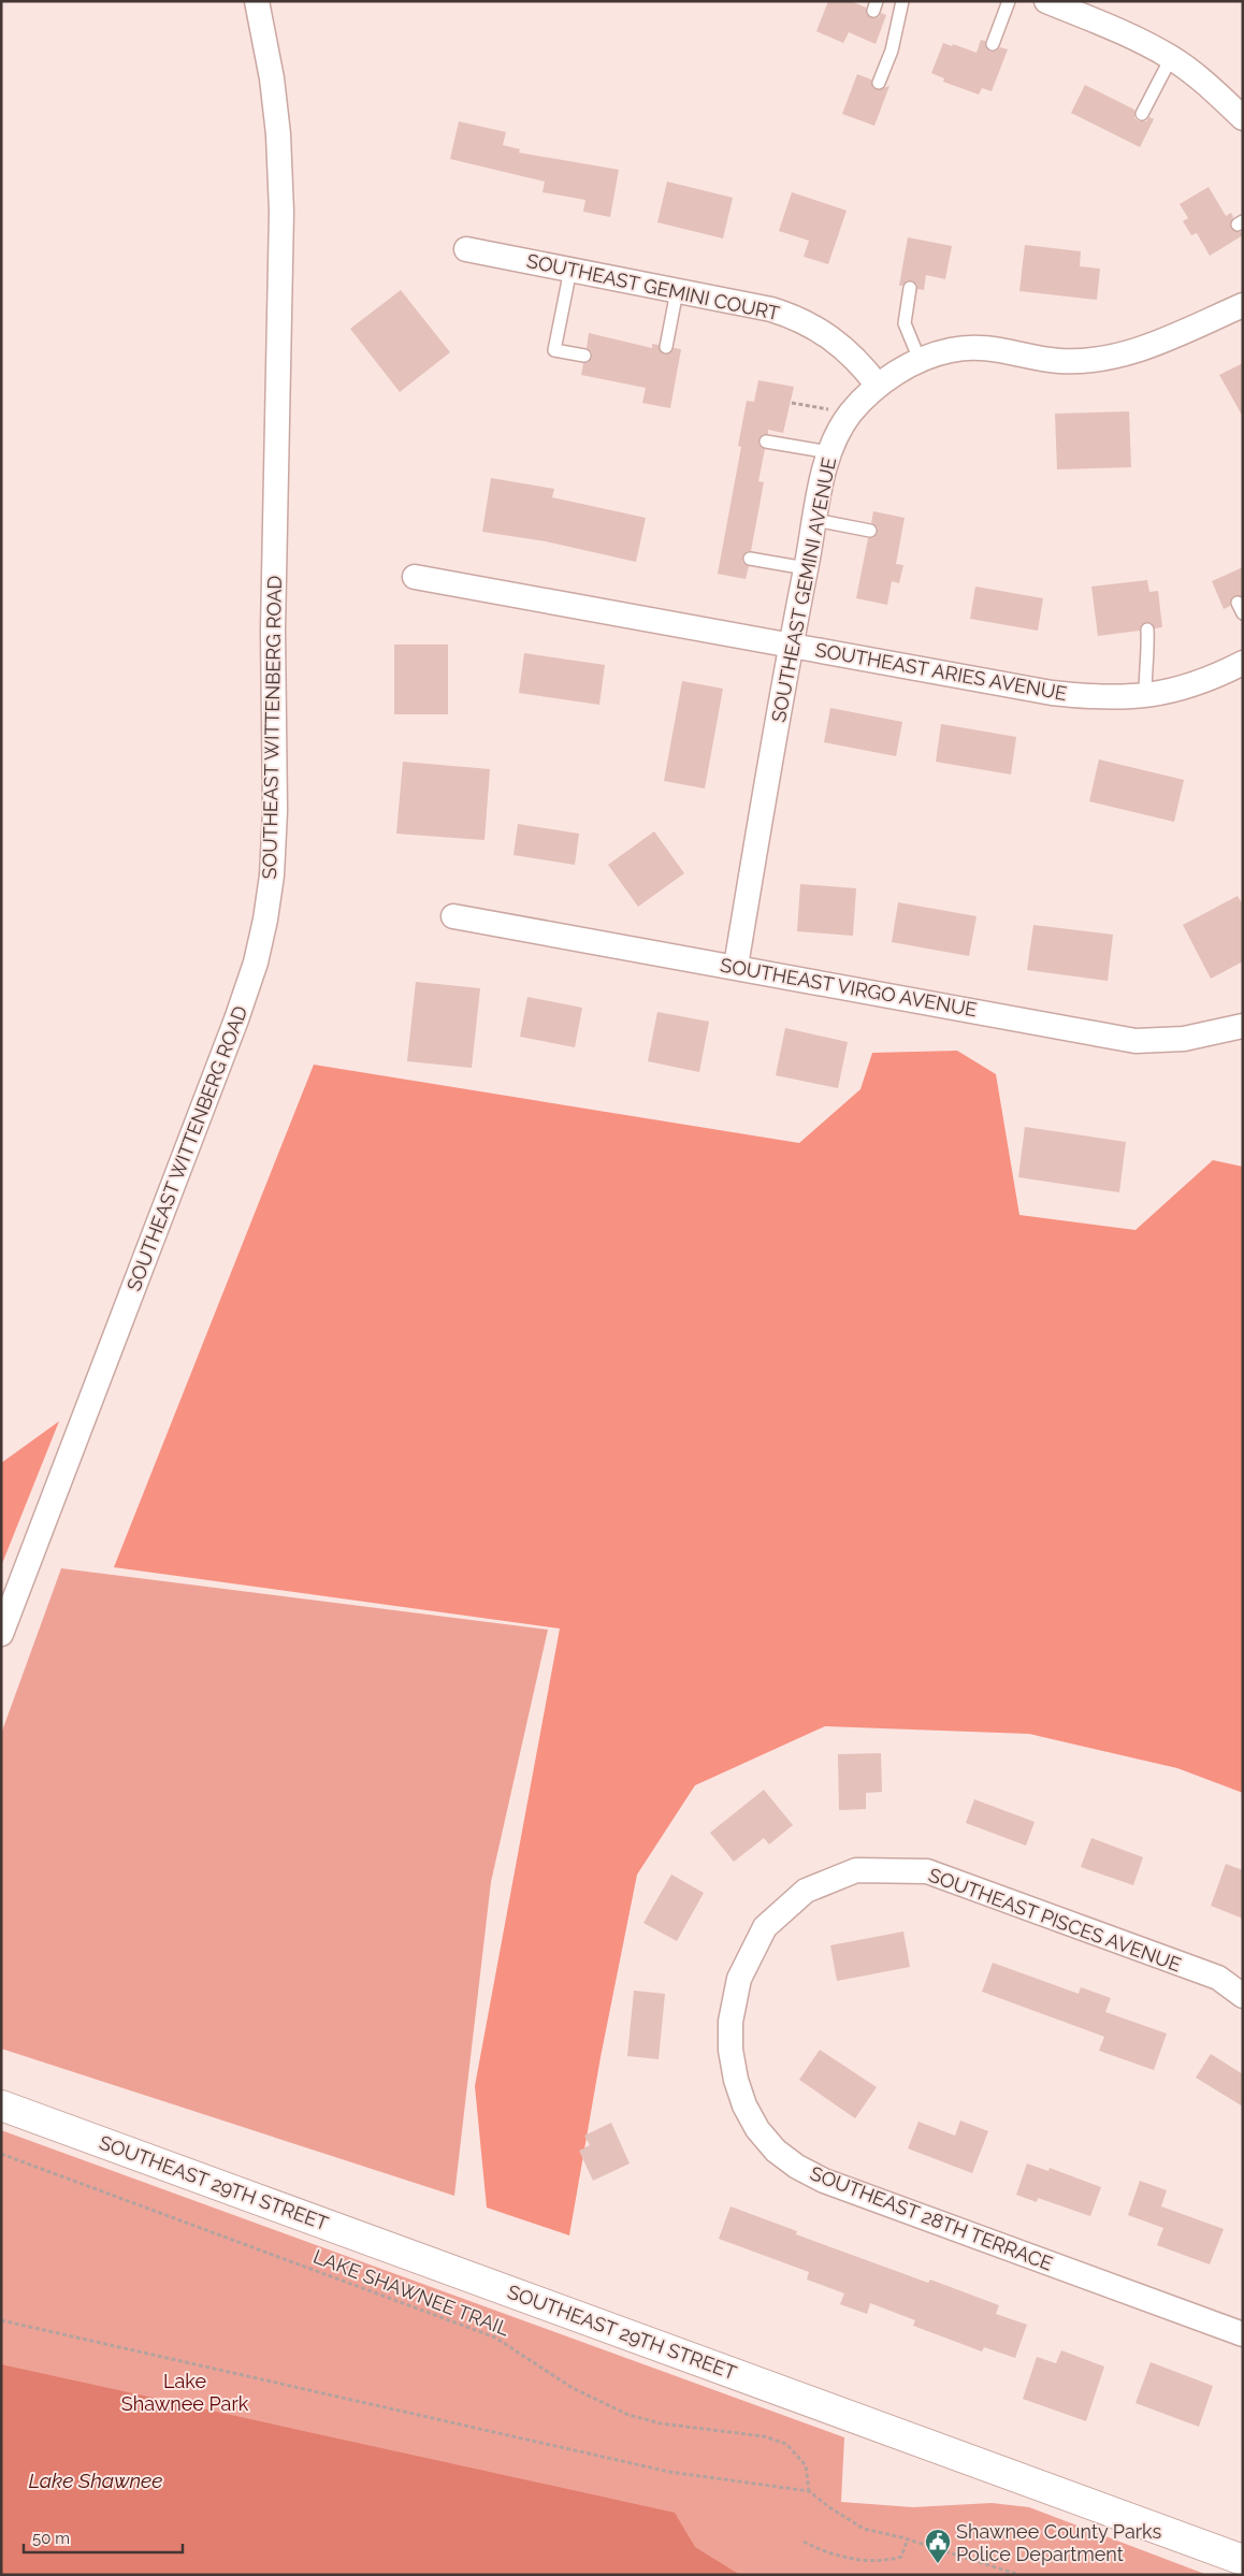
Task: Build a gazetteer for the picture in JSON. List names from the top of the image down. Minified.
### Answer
{"streets":{"main road":["SOUTHEAST 29TH STREET"],"street":["SOUTHEAST GEMINI COURT","SOUTHEAST GEMINI AVENUE","SOUTHEAST ARIES AVENUE","SOUTHEAST WITTENBERG ROAD","SOUTHEAST VIRGO AVENUE","SOUTHEAST PISCES AVENUE","SOUTHEAST 28TH TERRACE"],"path":["LAKE SHAWNEE TRAIL"]},"crossings":[["SOUTHEAST GEMINI COURT","SOUTHEAST GEMINI AVENUE"],["SOUTHEAST GEMINI AVENUE","SOUTHEAST ARIES AVENUE"],["SOUTHEAST GEMINI AVENUE","SOUTHEAST VIRGO AVENUE"],["SOUTHEAST PISCES AVENUE","SOUTHEAST 28TH TERRACE"]],"water":["Lake Shawnee"],"parks":["Lake Shawnee Park"],"places":{"public building":["Shawnee County Parks Police Department"]},"scale_bar":"50 m"}
